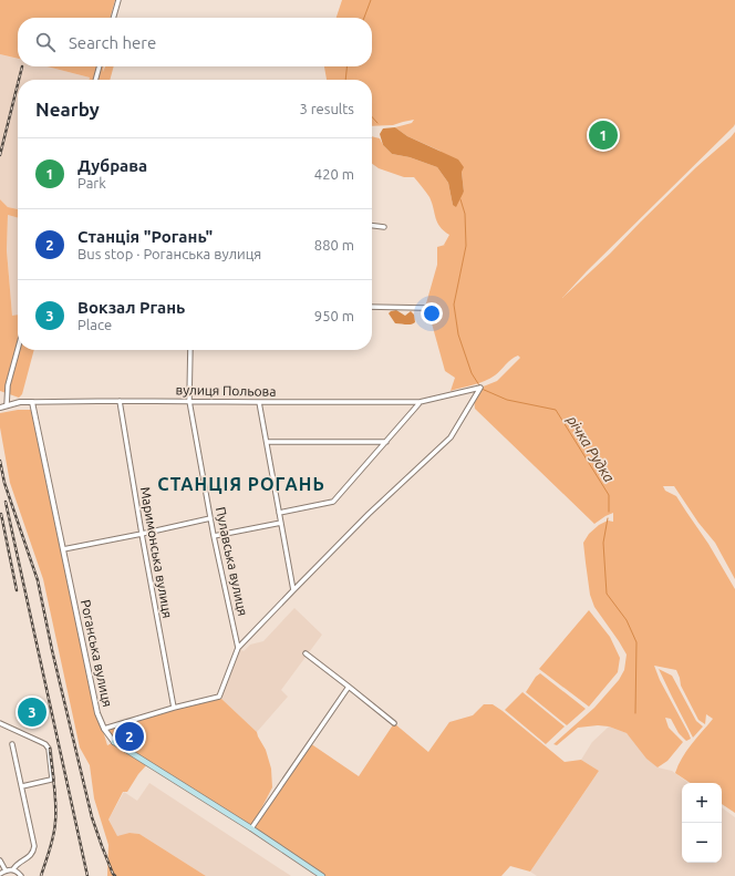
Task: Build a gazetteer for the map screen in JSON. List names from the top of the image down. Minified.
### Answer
{"streets":{"main road":["Роганська вулиця"],"street":["вулиця Польова","Маримонська вулиця","Пулавська вулиця"]},"crossings":[["вулиця Польова","Маримонська вулиця"],["вулиця Польова","Пулавська вулиця"],["вулиця Польова","Роганська вулиця"]],"districts":["СТАНЦІЯ РОГАНЬ"],"water":["річка Рудка"],"page":{"search":"Search here","heading":["Nearby","3 results"],"pins":["1","3","2"],"list":[{"mark":"1","name":"Дубрава","note":"Park","value":"420 m"},{"mark":"2","name":"Станція \"Рогань\"","note":"Bus stop · Роганська вулиця","value":"880 m"},{"mark":"3","name":"Вокзал Ргань","note":"Place","value":"950 m"}],"map_buttons":["+","−"]}}
